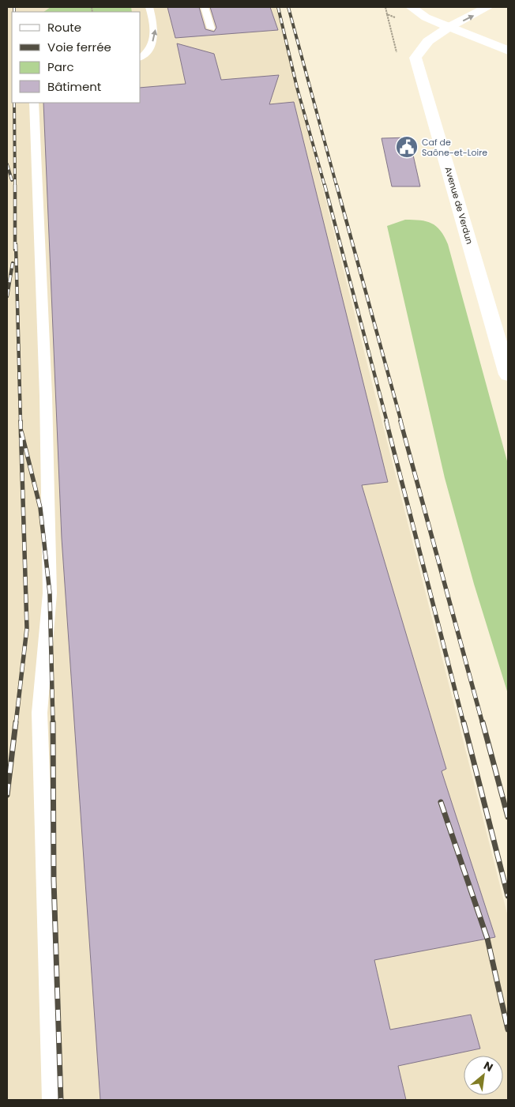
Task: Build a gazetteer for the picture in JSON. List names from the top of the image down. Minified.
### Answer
{"streets":{"main road":["Avenue de Verdun"]},"places":{"public building":["Caf de Saône-et-Loire"]},"legend":["Route","Voie ferrée","Parc","Bâtiment"],"north":"top right"}
